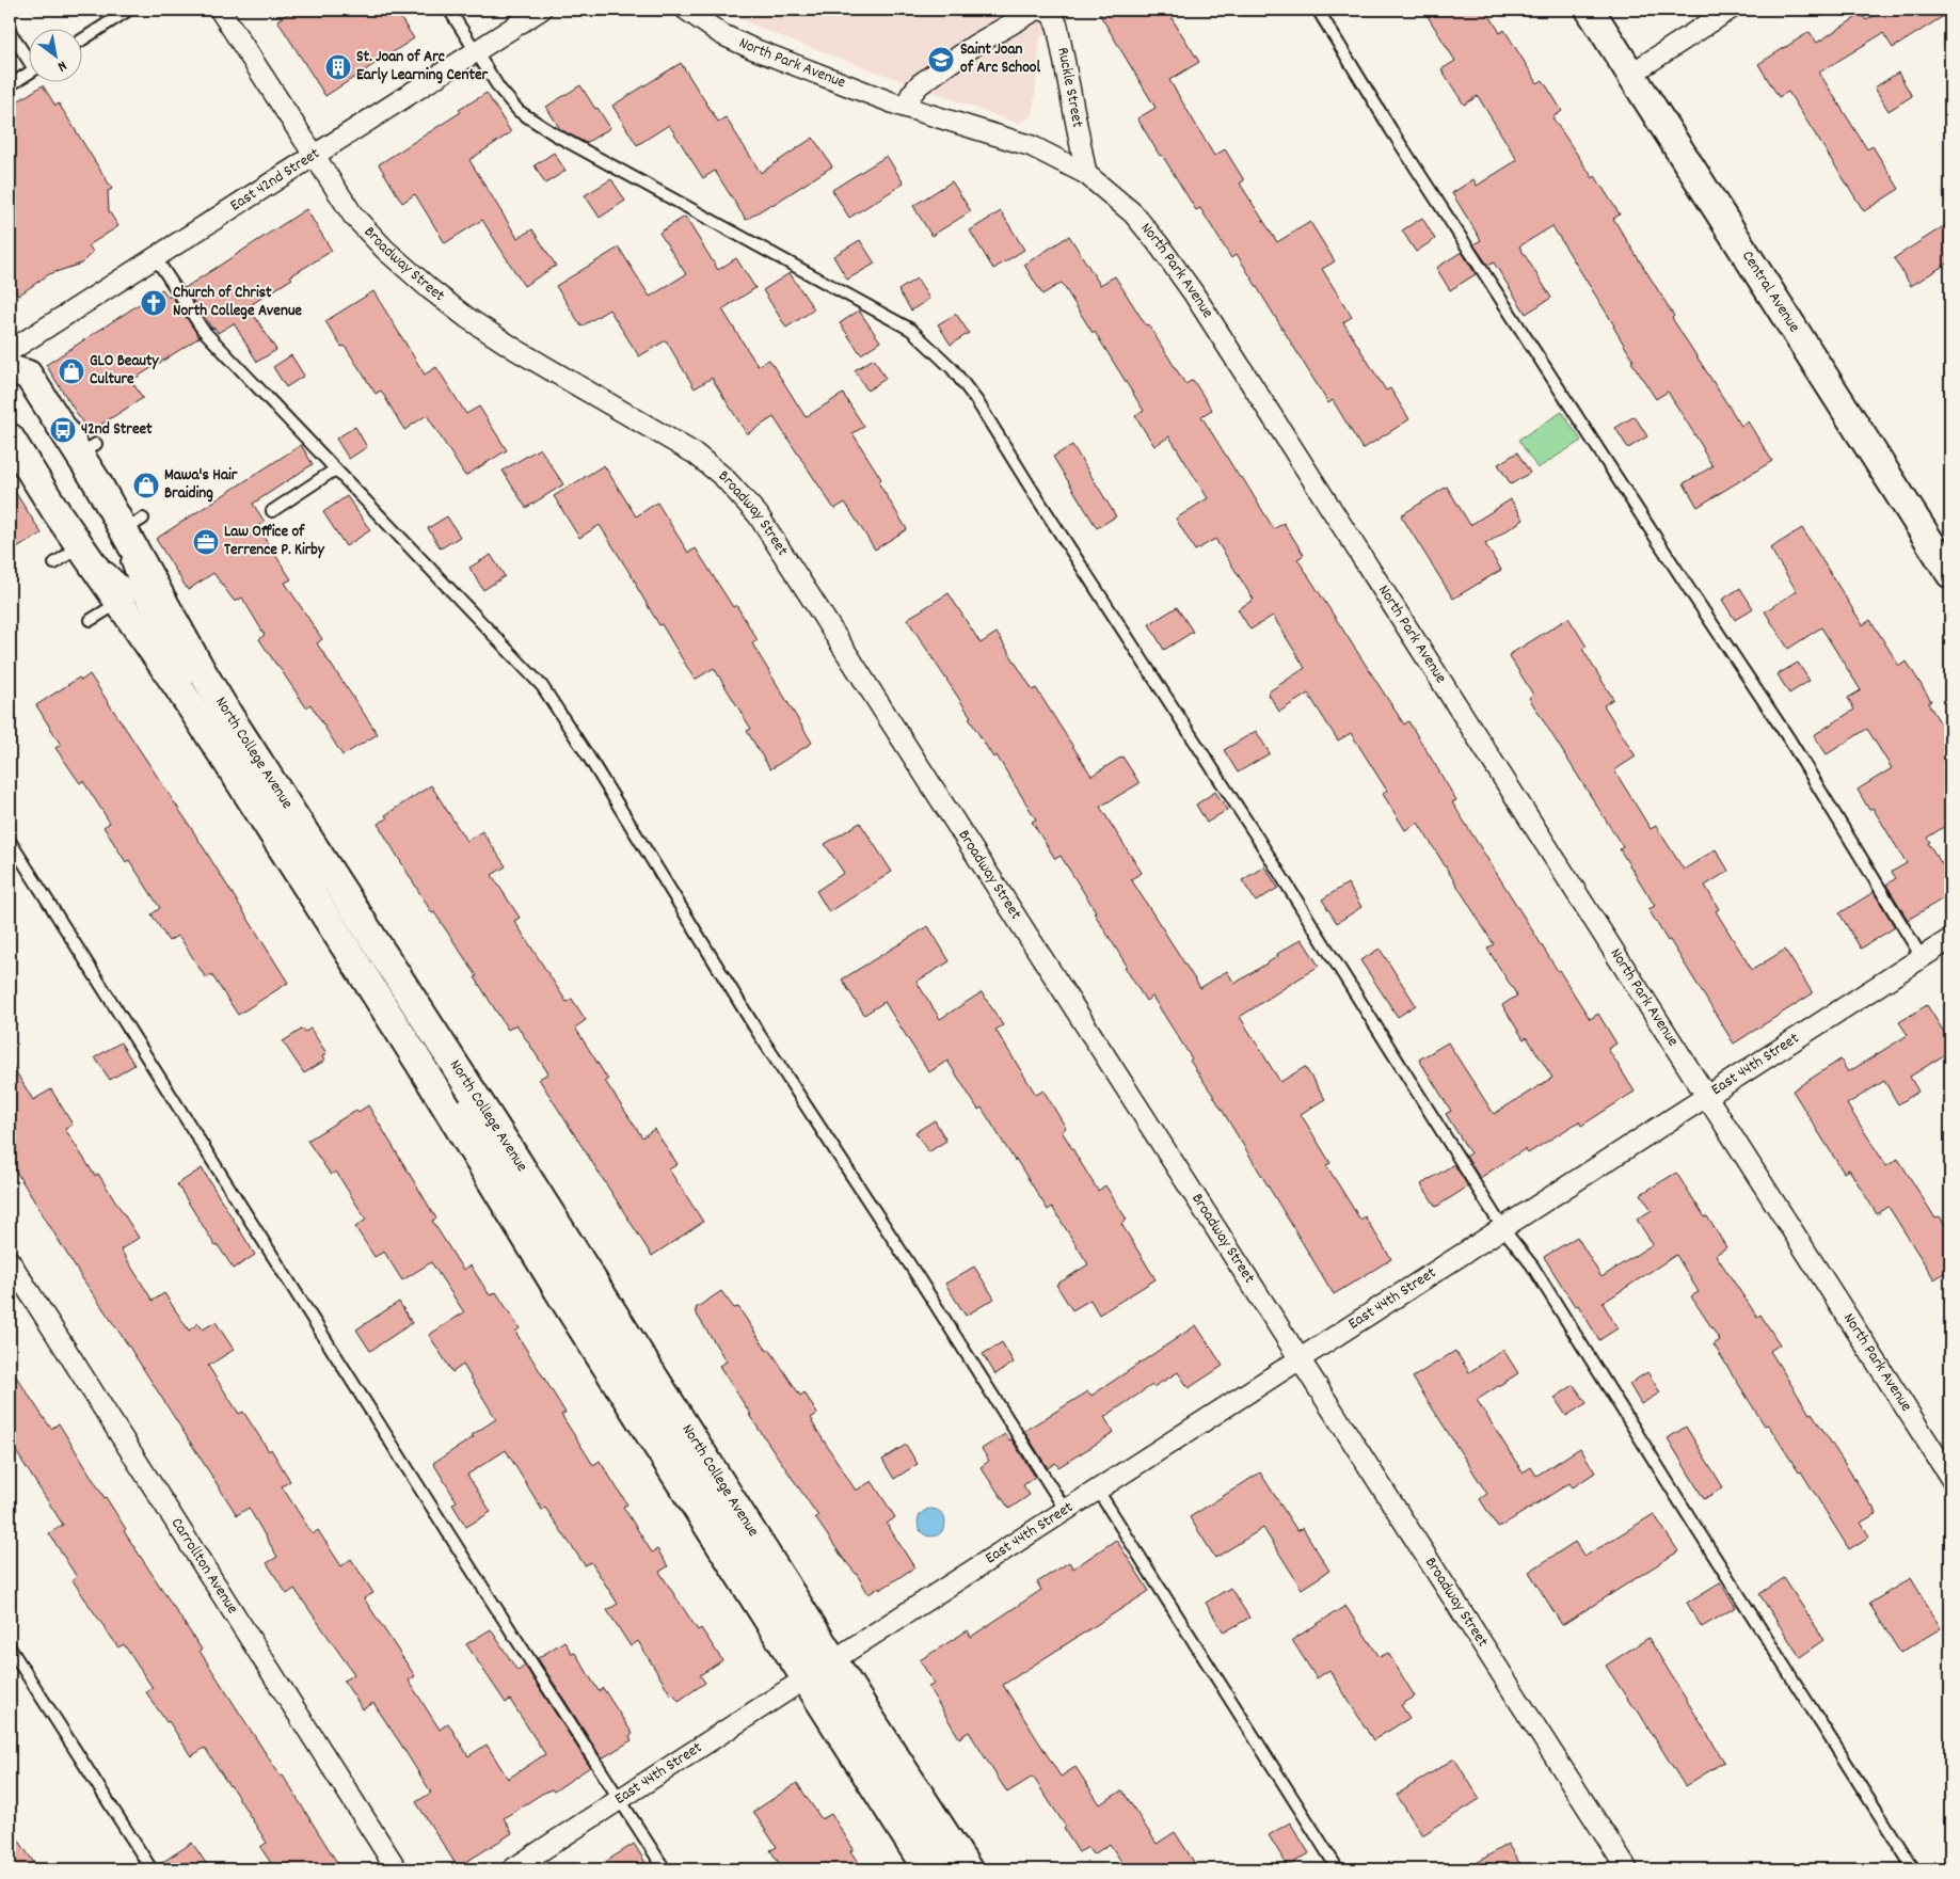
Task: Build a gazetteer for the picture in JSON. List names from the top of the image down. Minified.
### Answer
{"streets":{"main road":["Central Avenue","North College Avenue"],"street":["North Park Avenue","Ruckle Street","East 42nd Street","Broadway Street","East 44th Street","Carrollton Avenue"]},"crossings":[["North Park Avenue","Ruckle Street"],["North Park Avenue","East 44th Street"],["East 42nd Street","Broadway Street"],["Broadway Street","East 44th Street"],["North College Avenue","East 44th Street"]],"places":{"school or university":["Saint Joan of Arc School"],"building":["St. Joan of Arc Early Learning Center"],"church":["Church of Christ North College Avenue"],"shop":["GLO Beauty Culture","Mawa's Hair Braiding"],"bus stop":["42nd Street"],"office":["Law Office of Terrence P. Kirby"]},"north":"bottom right"}
